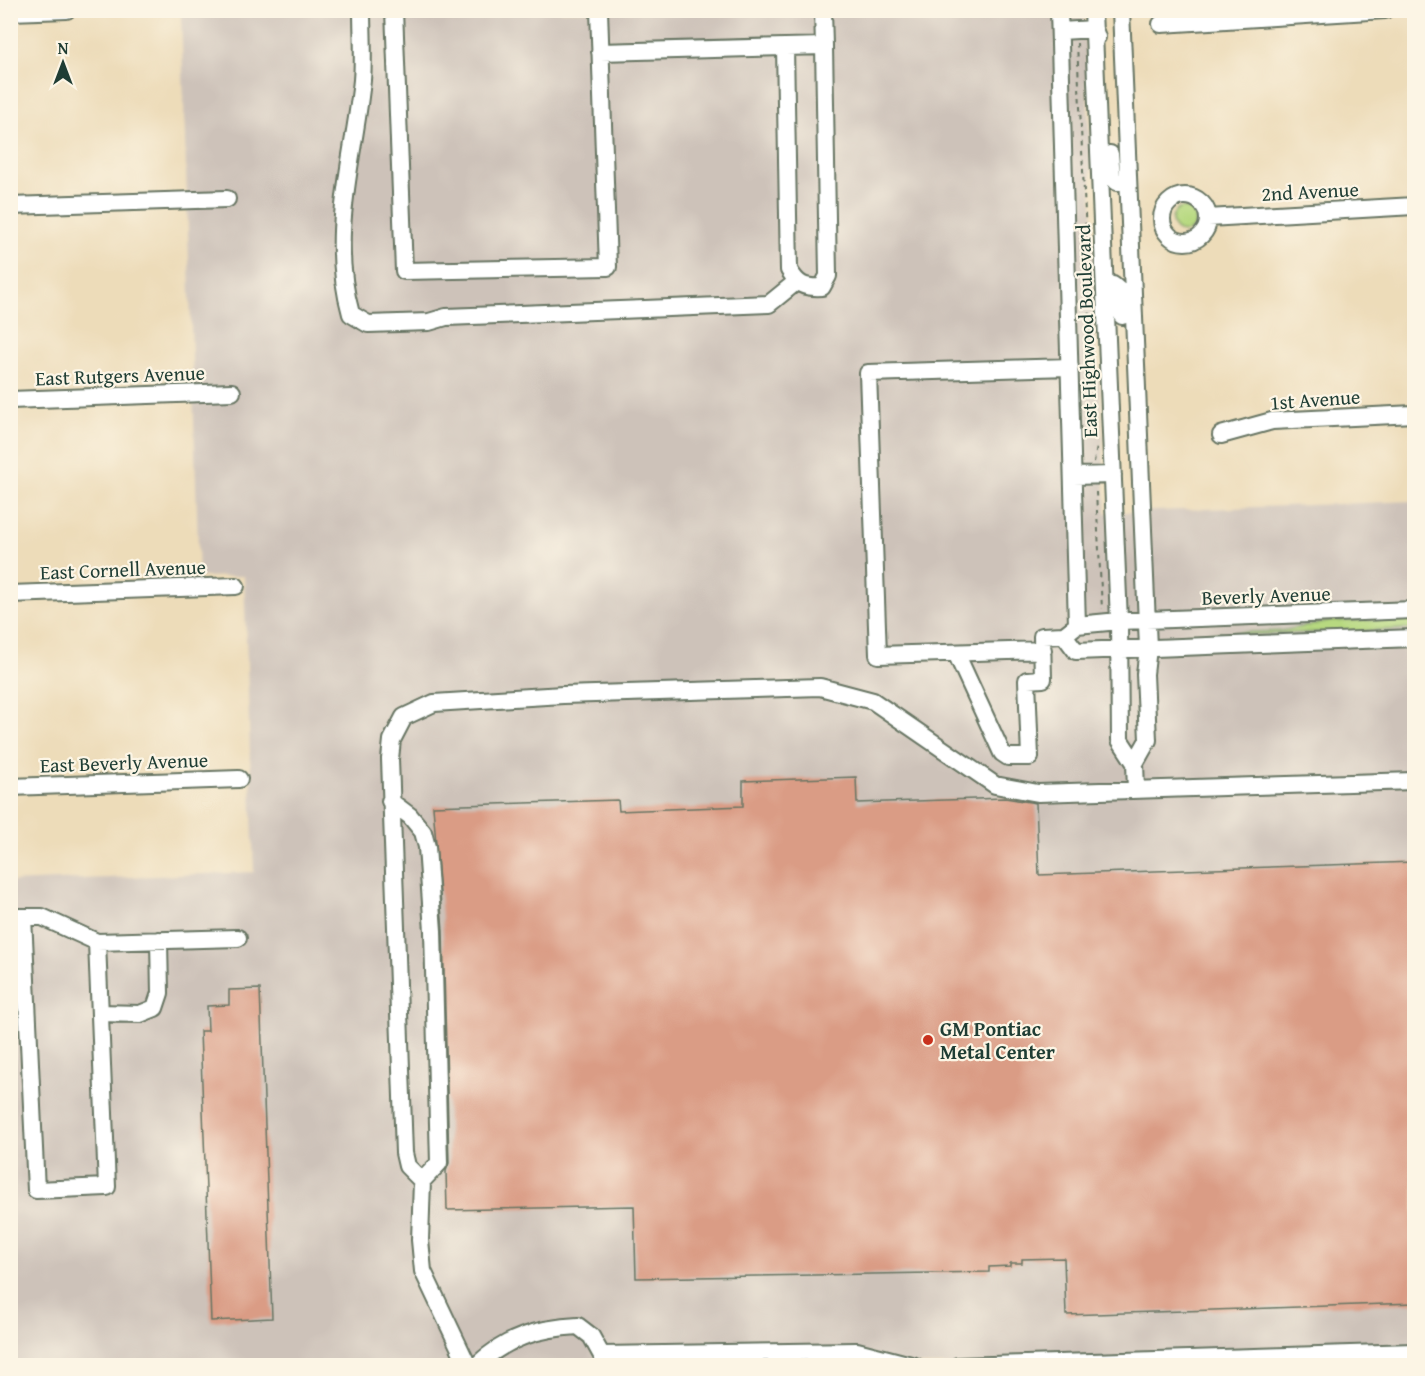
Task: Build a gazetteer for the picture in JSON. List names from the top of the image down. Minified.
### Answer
{"streets":{"street":["2nd Avenue","East Highwood Boulevard","East Rutgers Avenue","1st Avenue","East Cornell Avenue","Beverly Avenue","East Beverly Avenue"]},"crossings":[["East Highwood Boulevard","Beverly Avenue"]],"places":["GM Pontiac Metal Center"],"north":"top"}
